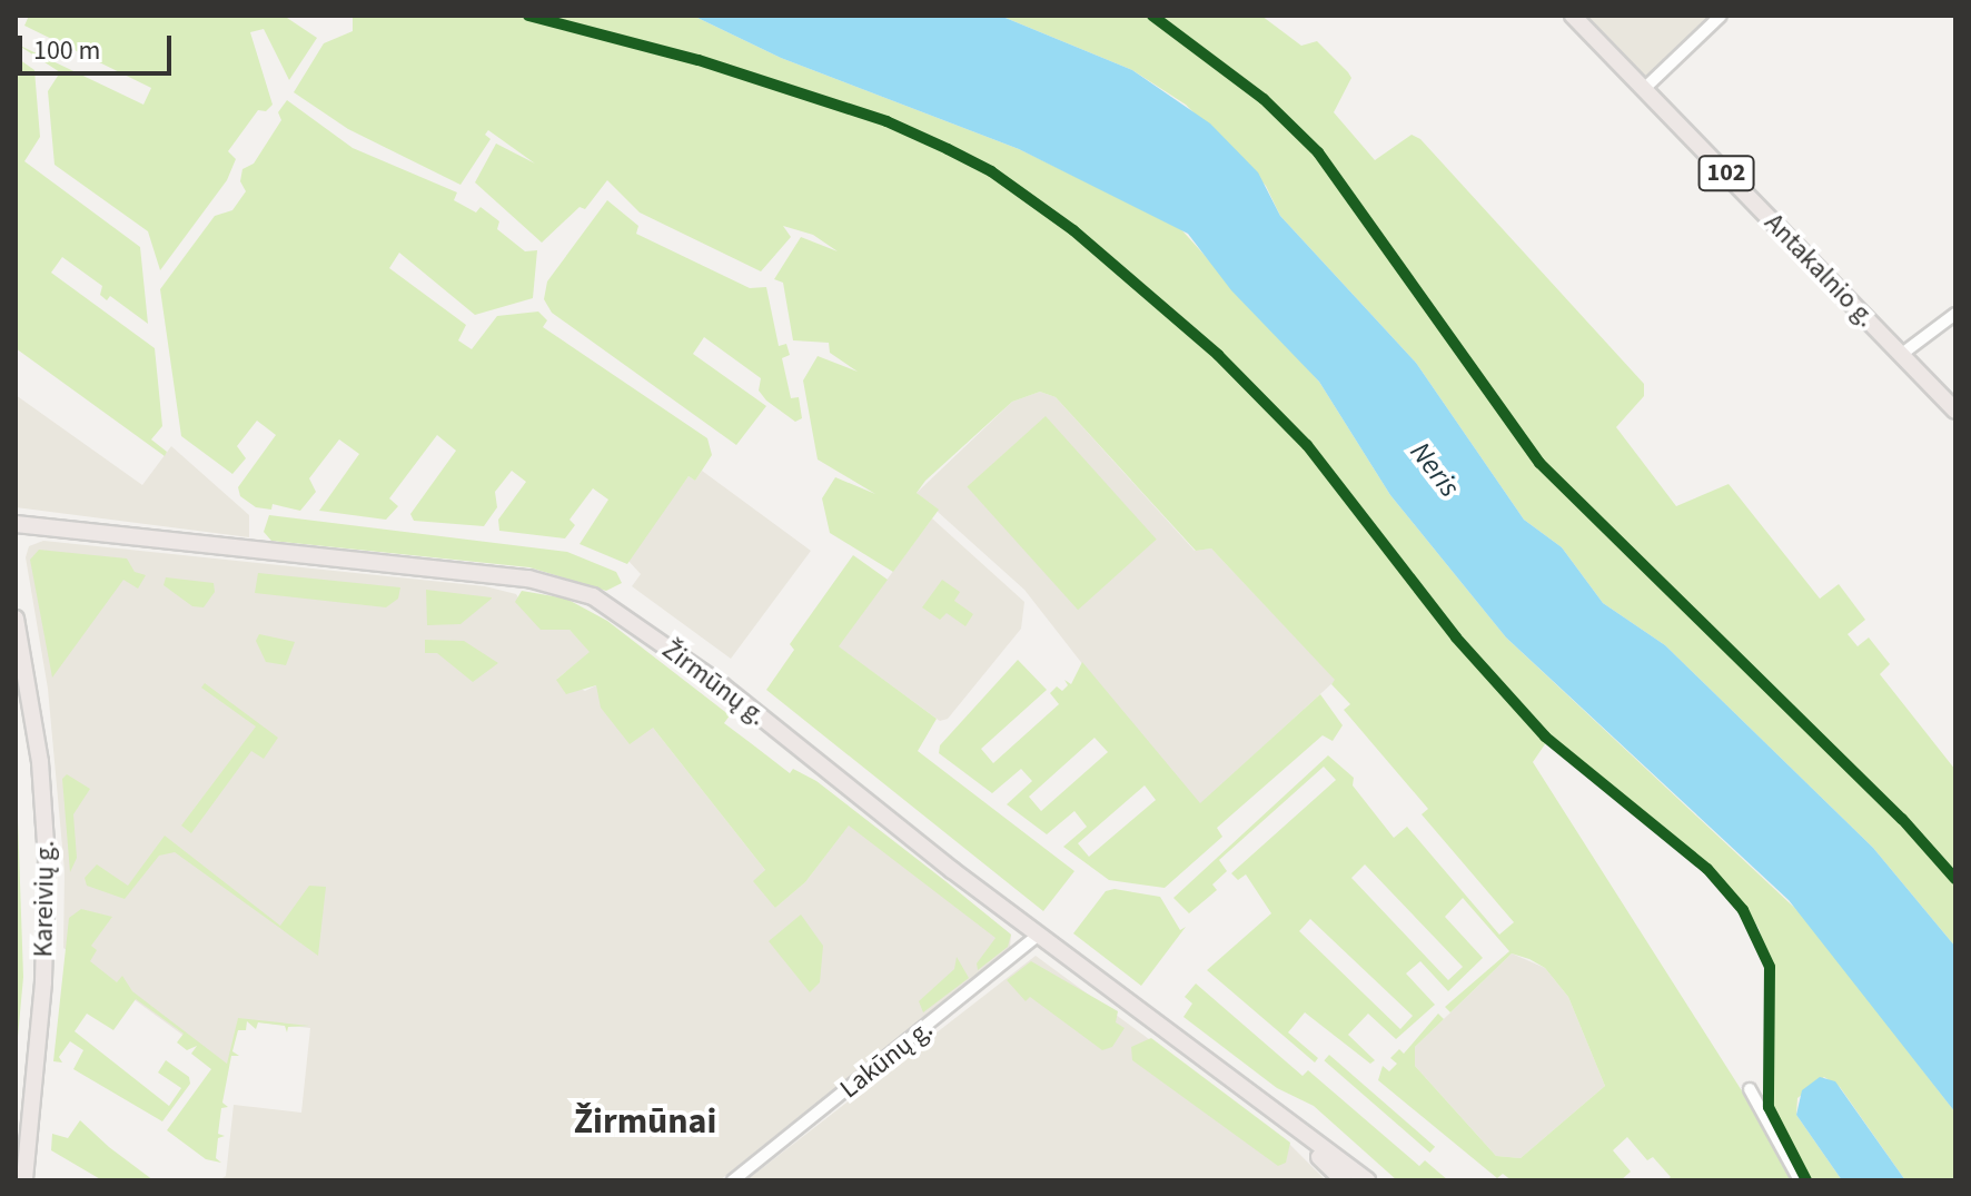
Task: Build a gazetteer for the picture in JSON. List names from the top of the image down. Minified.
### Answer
{"streets":{"main road":["102","Antakalnio g.","Žirmūnų g.","Kareivių g."],"street":["Lakūnų g."]},"crossings":[["Žirmūnų g.","Lakūnų g."]],"districts":["Žirmūnai"],"water":["Neris"],"scale_bar":"100 m"}
